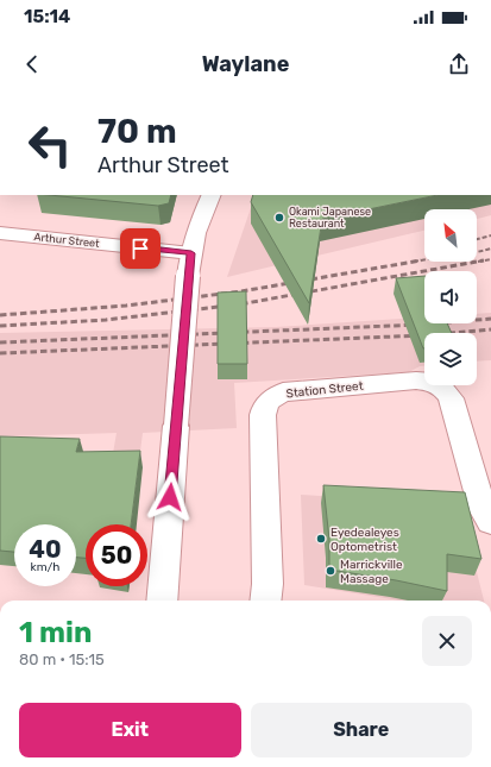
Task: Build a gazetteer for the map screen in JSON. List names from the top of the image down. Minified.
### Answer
{"streets":{"street":["Arthur Street","Station Street"]},"places":["Okami Japanese Restaurant","Eyedealeyes Optometrist","Marrickville Massage"],"north":"top left","page":{"status":"15:14","header":"Waylane","turn":["70 m","Arthur Street"],"speed":"40 km/h","limit":"50","heading":["1 min","80 m · 15:15"],"buttons":["Exit","Share"]}}
